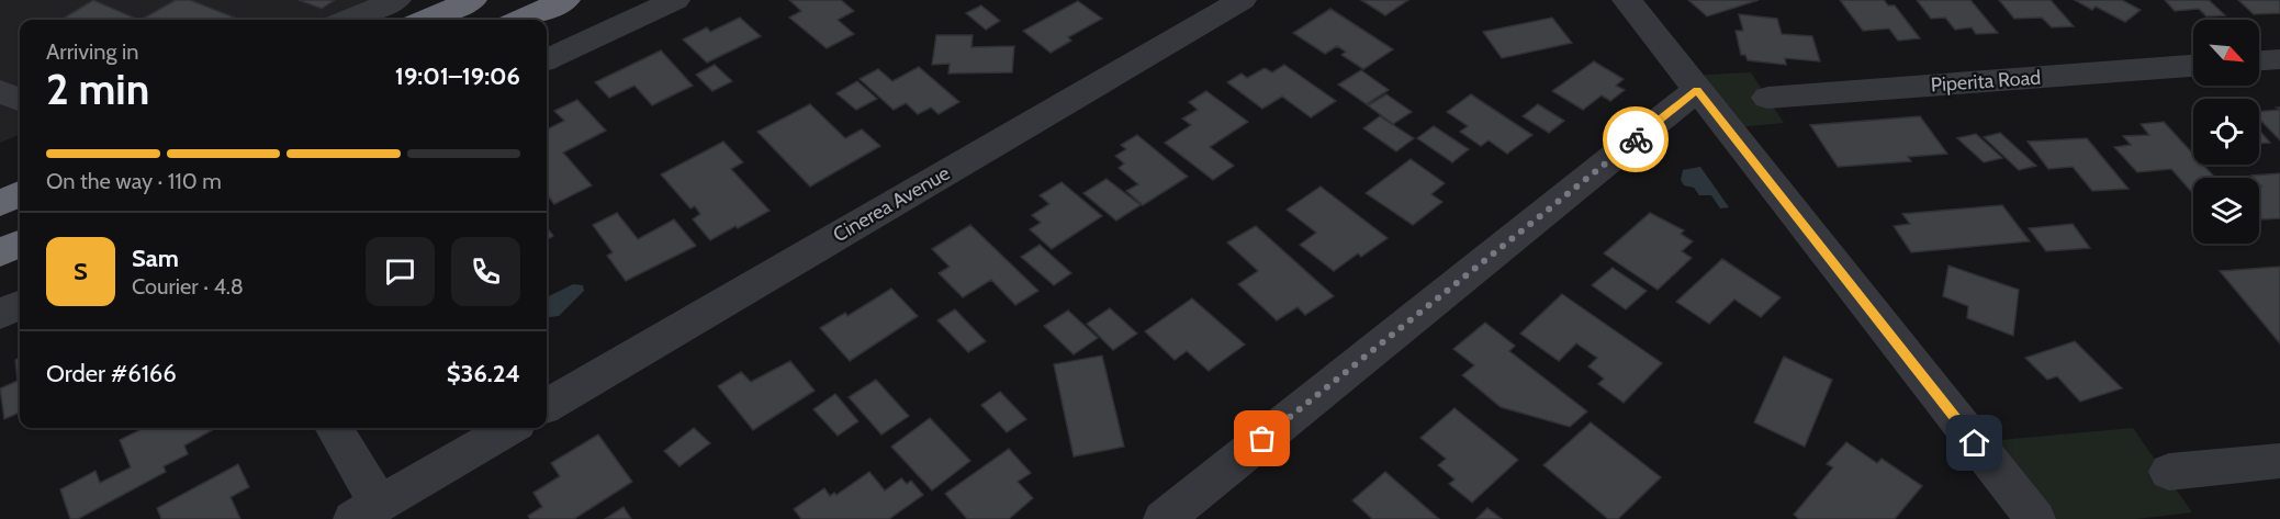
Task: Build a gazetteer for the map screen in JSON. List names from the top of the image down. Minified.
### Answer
{"streets":{"street":["Piperita Road","Cinerea Avenue"]},"north":"bottom right","page":{"heading":["2 min","Arriving in","19:01–19:06"],"panel":["Sam","Courier · 4.8","Order #6166","$36.24"],"bar":"On the way · 110 m","round":"S"}}
